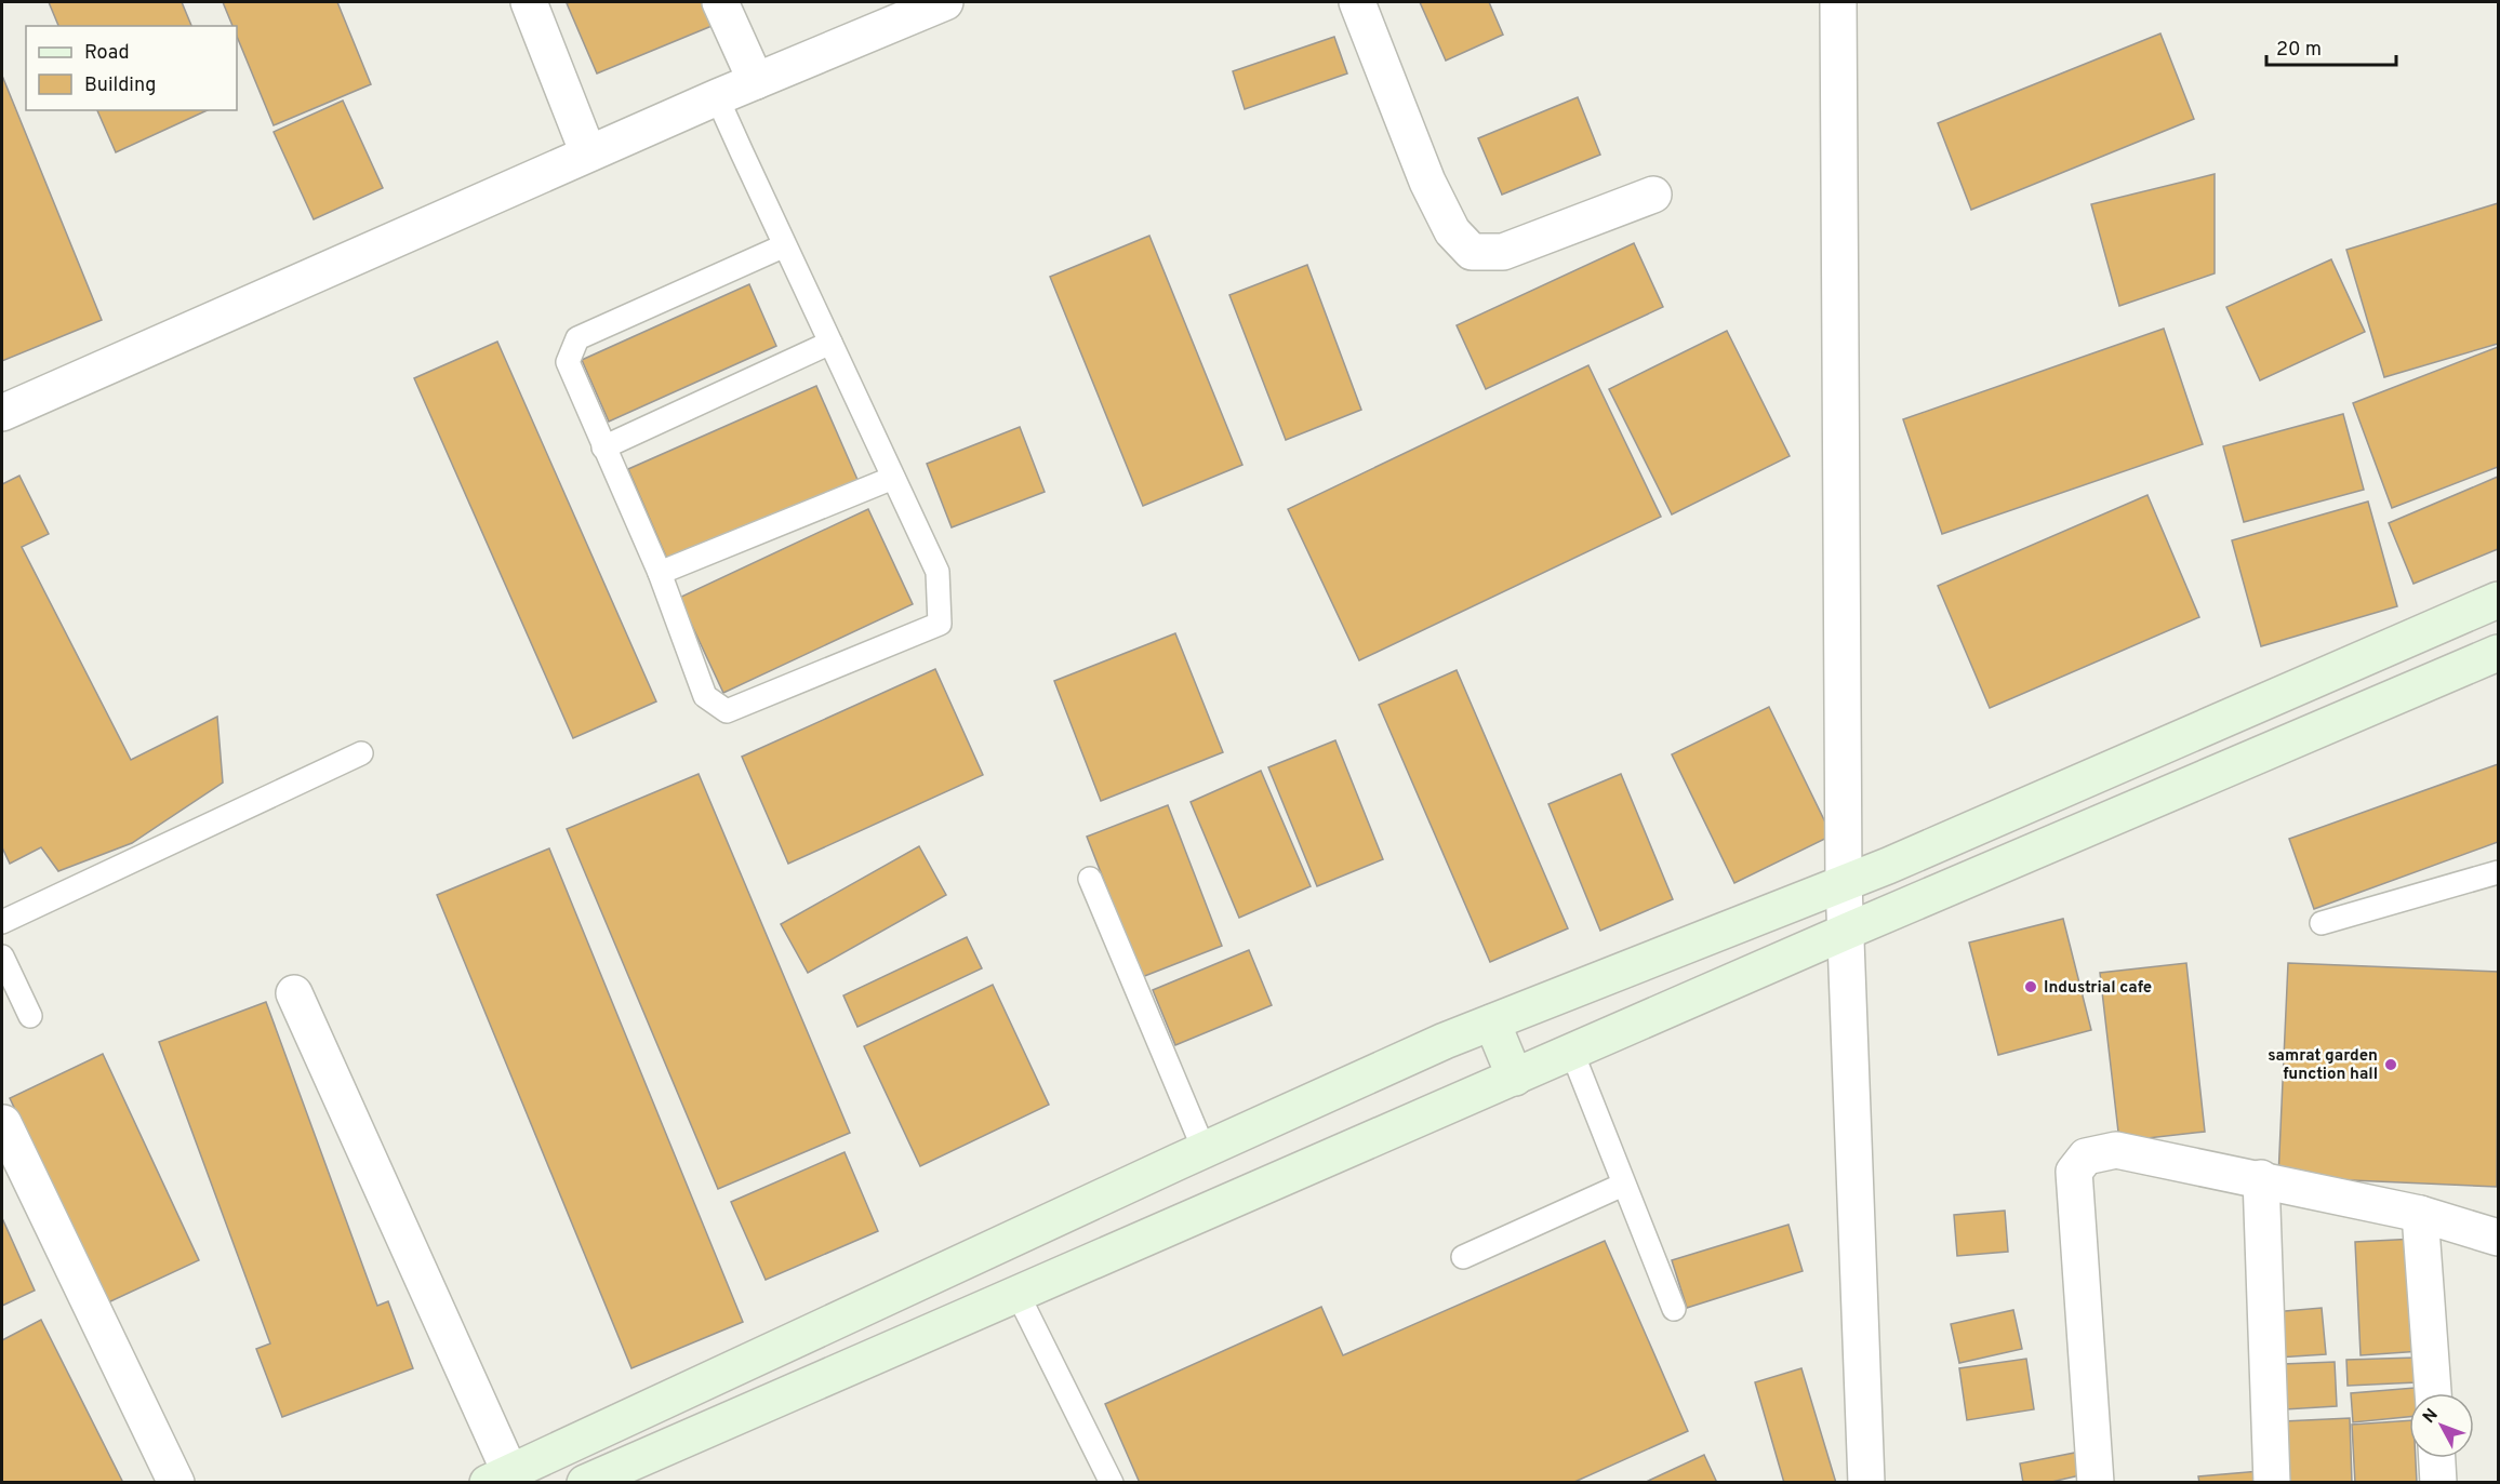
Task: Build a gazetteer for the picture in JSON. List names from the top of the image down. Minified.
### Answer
{"places":["Industrial cafe","samrat garden function hall"],"legend":["Road","Building"],"scale_bar":"20 m","north":"top left"}
